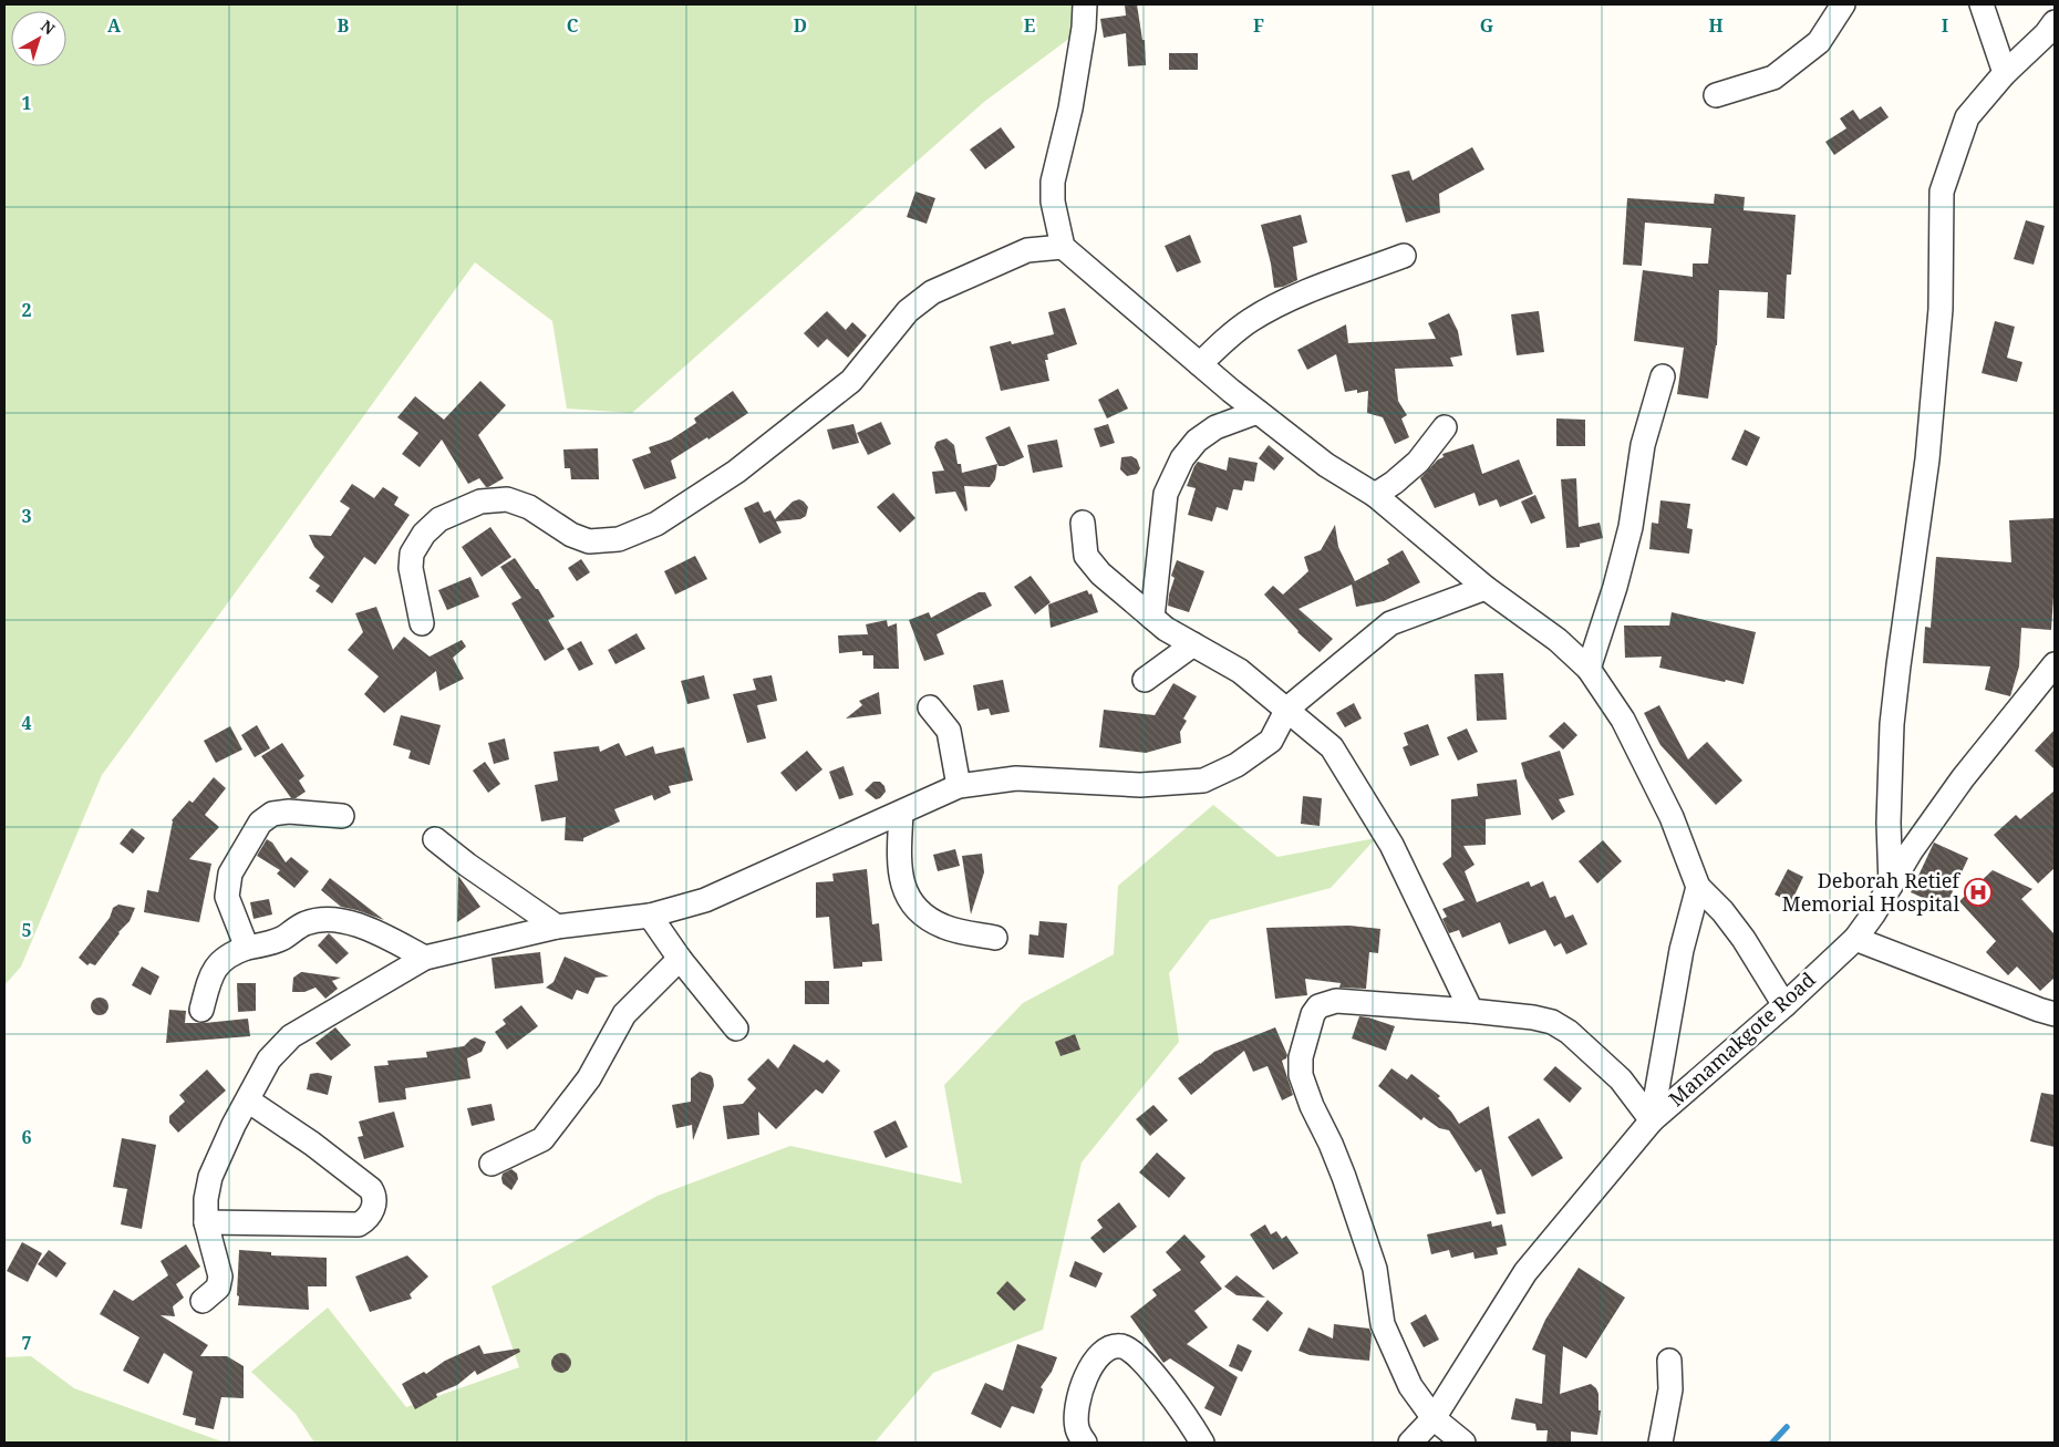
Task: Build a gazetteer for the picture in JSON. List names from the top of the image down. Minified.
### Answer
{"streets":{"street":["Manamakgote Road"]},"places":{"hospital":["Deborah Retief Memorial Hospital"]},"north":"top right","grid":{"columns":["A","B","C","D","E","F","G","H","I"],"rows":["1","2","3","4","5","6","7"]}}
